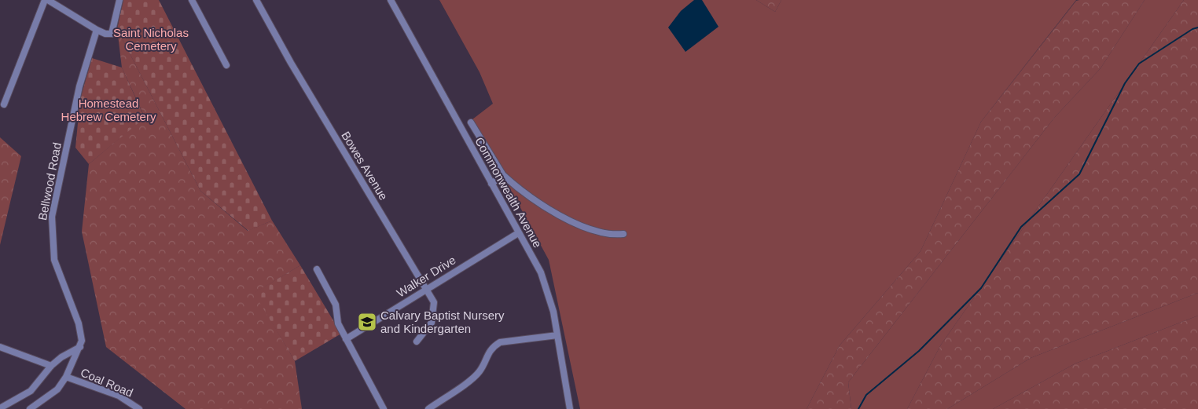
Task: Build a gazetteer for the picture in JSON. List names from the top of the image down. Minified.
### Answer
{"streets":{"street":["Bowes Avenue","Bellwood Road","Commonwealth Avenue","Walker Drive","Coal Road"]},"crossings":[["Bowes Avenue","Walker Drive"],["Bellwood Road","Coal Road"],["Commonwealth Avenue","Walker Drive"]],"parks":["Saint Nicholas Cemetery","Homestead Hebrew Cemetery"],"places":{"school or university":["Calvary Baptist Nursery and Kindergarten"]}}
